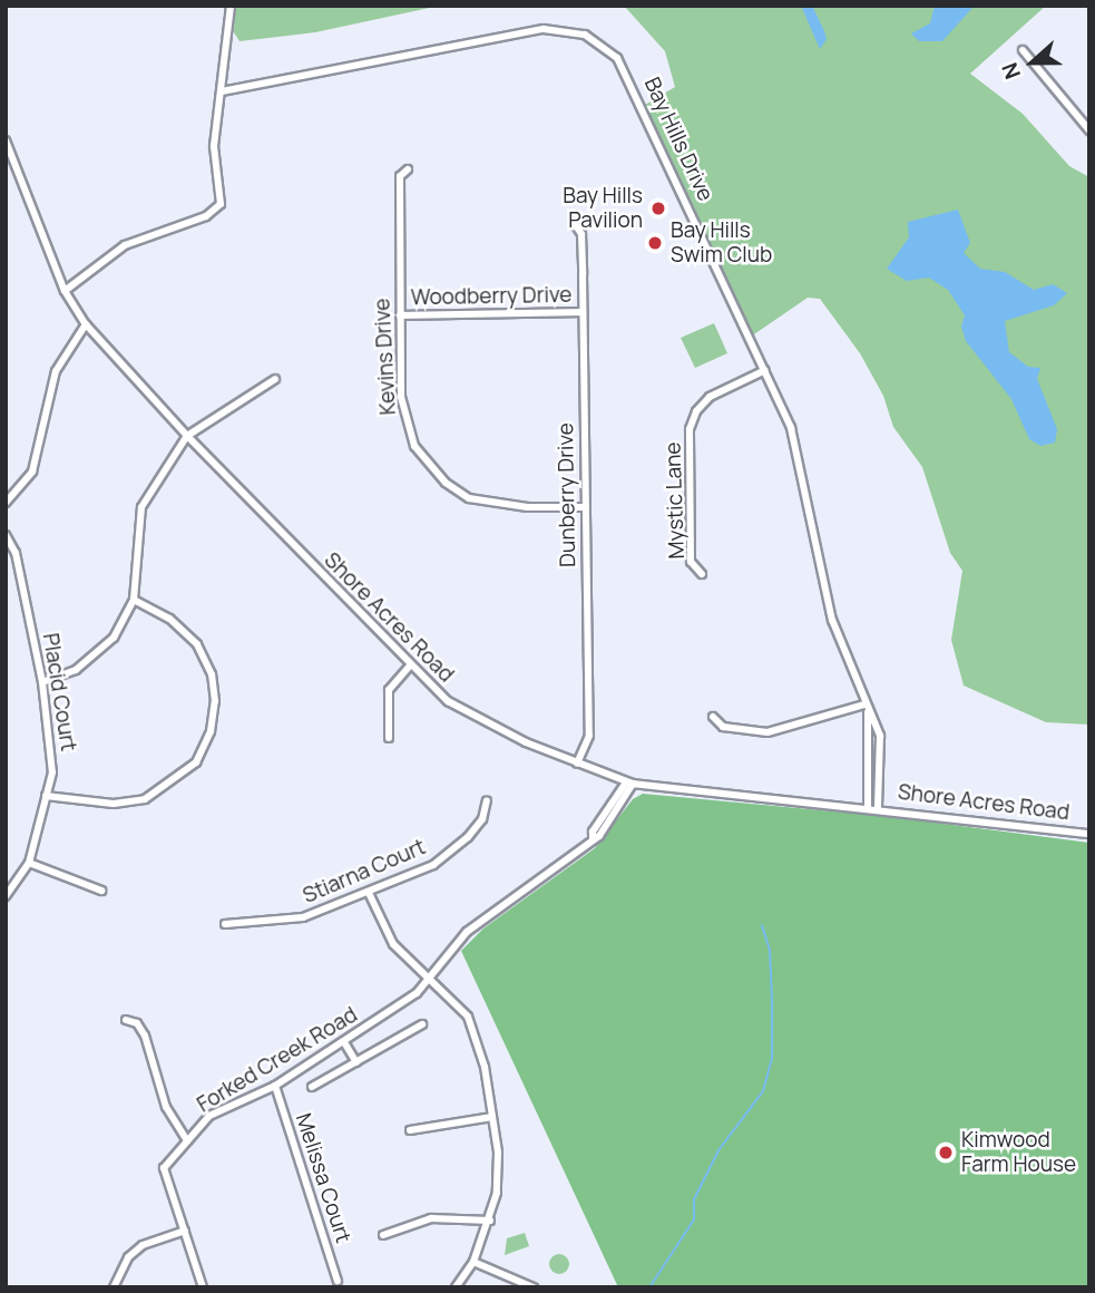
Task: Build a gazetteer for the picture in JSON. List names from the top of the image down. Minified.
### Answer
{"streets":{"street":["Bay Hills Drive","Woodberry Drive","Kevins Drive","Dunberry Drive","Mystic Lane","Shore Acres Road","Placid Court","Stiarna Court","Forked Creek Road","Melissa Court"]},"crossings":[["Bay Hills Drive","Mystic Lane"],["Bay Hills Drive","Shore Acres Road"],["Woodberry Drive","Kevins Drive"],["Woodberry Drive","Dunberry Drive"],["Kevins Drive","Dunberry Drive"],["Dunberry Drive","Shore Acres Road"],["Shore Acres Road","Forked Creek Road"],["Forked Creek Road","Melissa Court"]],"places":["Bay Hills Pavilion","Bay Hills Swim Club","Kimwood Farm House"],"north":"left"}
